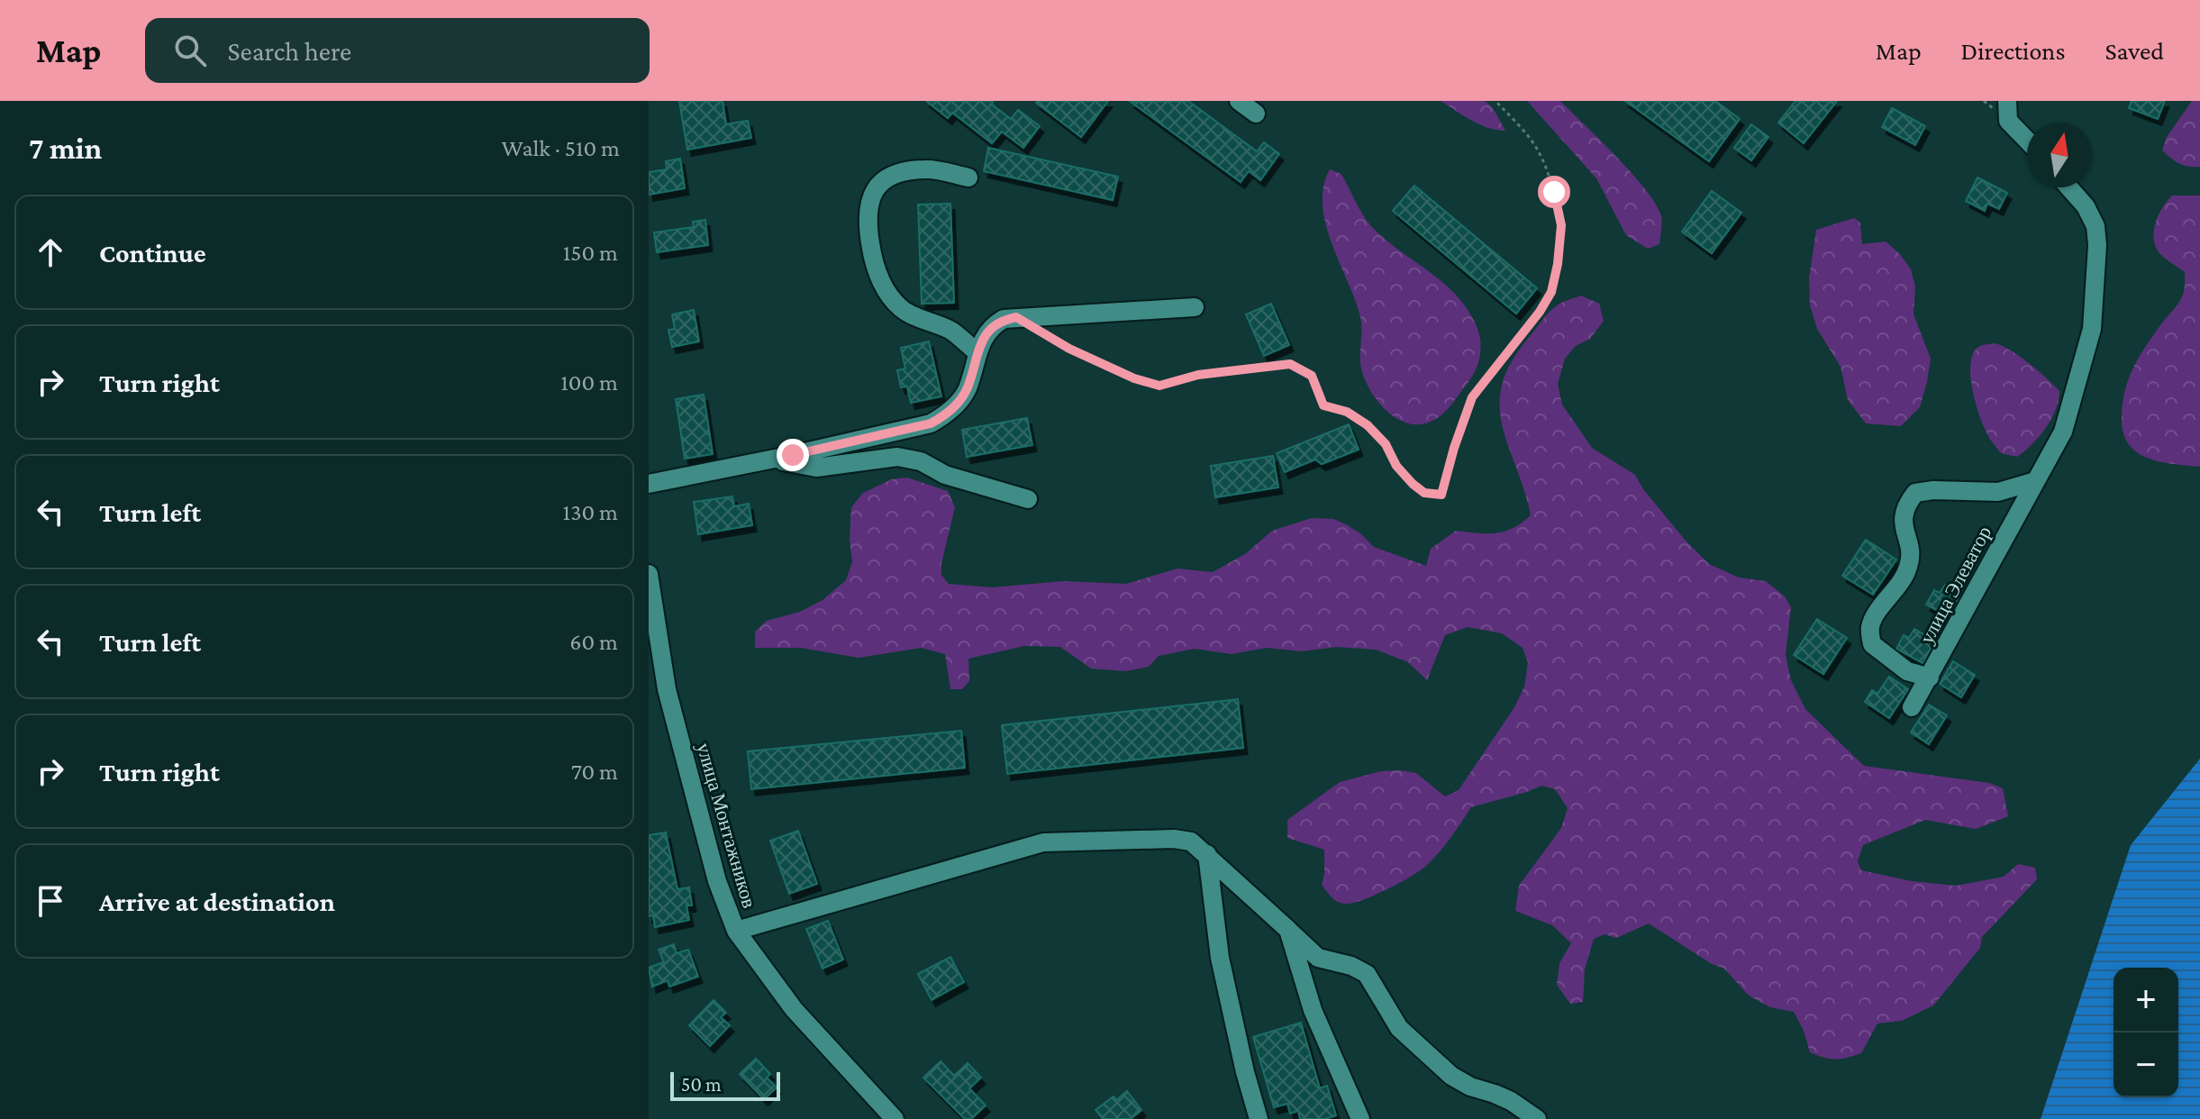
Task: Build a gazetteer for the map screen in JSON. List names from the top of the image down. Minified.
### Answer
{"streets":{"street":["улица Элеватор","улица Монтажников"]},"scale_bar":"50 m","north":"top","page":{"header":"Map","search":"Search here","nav":["Map","Directions","Saved"],"heading":["7 min","Walk · 510 m"],"list":[["Continue","150 m"],["Turn right","100 m"],["Turn left","130 m"],["Turn left","60 m"],["Turn right","70 m"],"Arrive at destination"],"map_buttons":["+","−"],"scale":"50 m"}}
